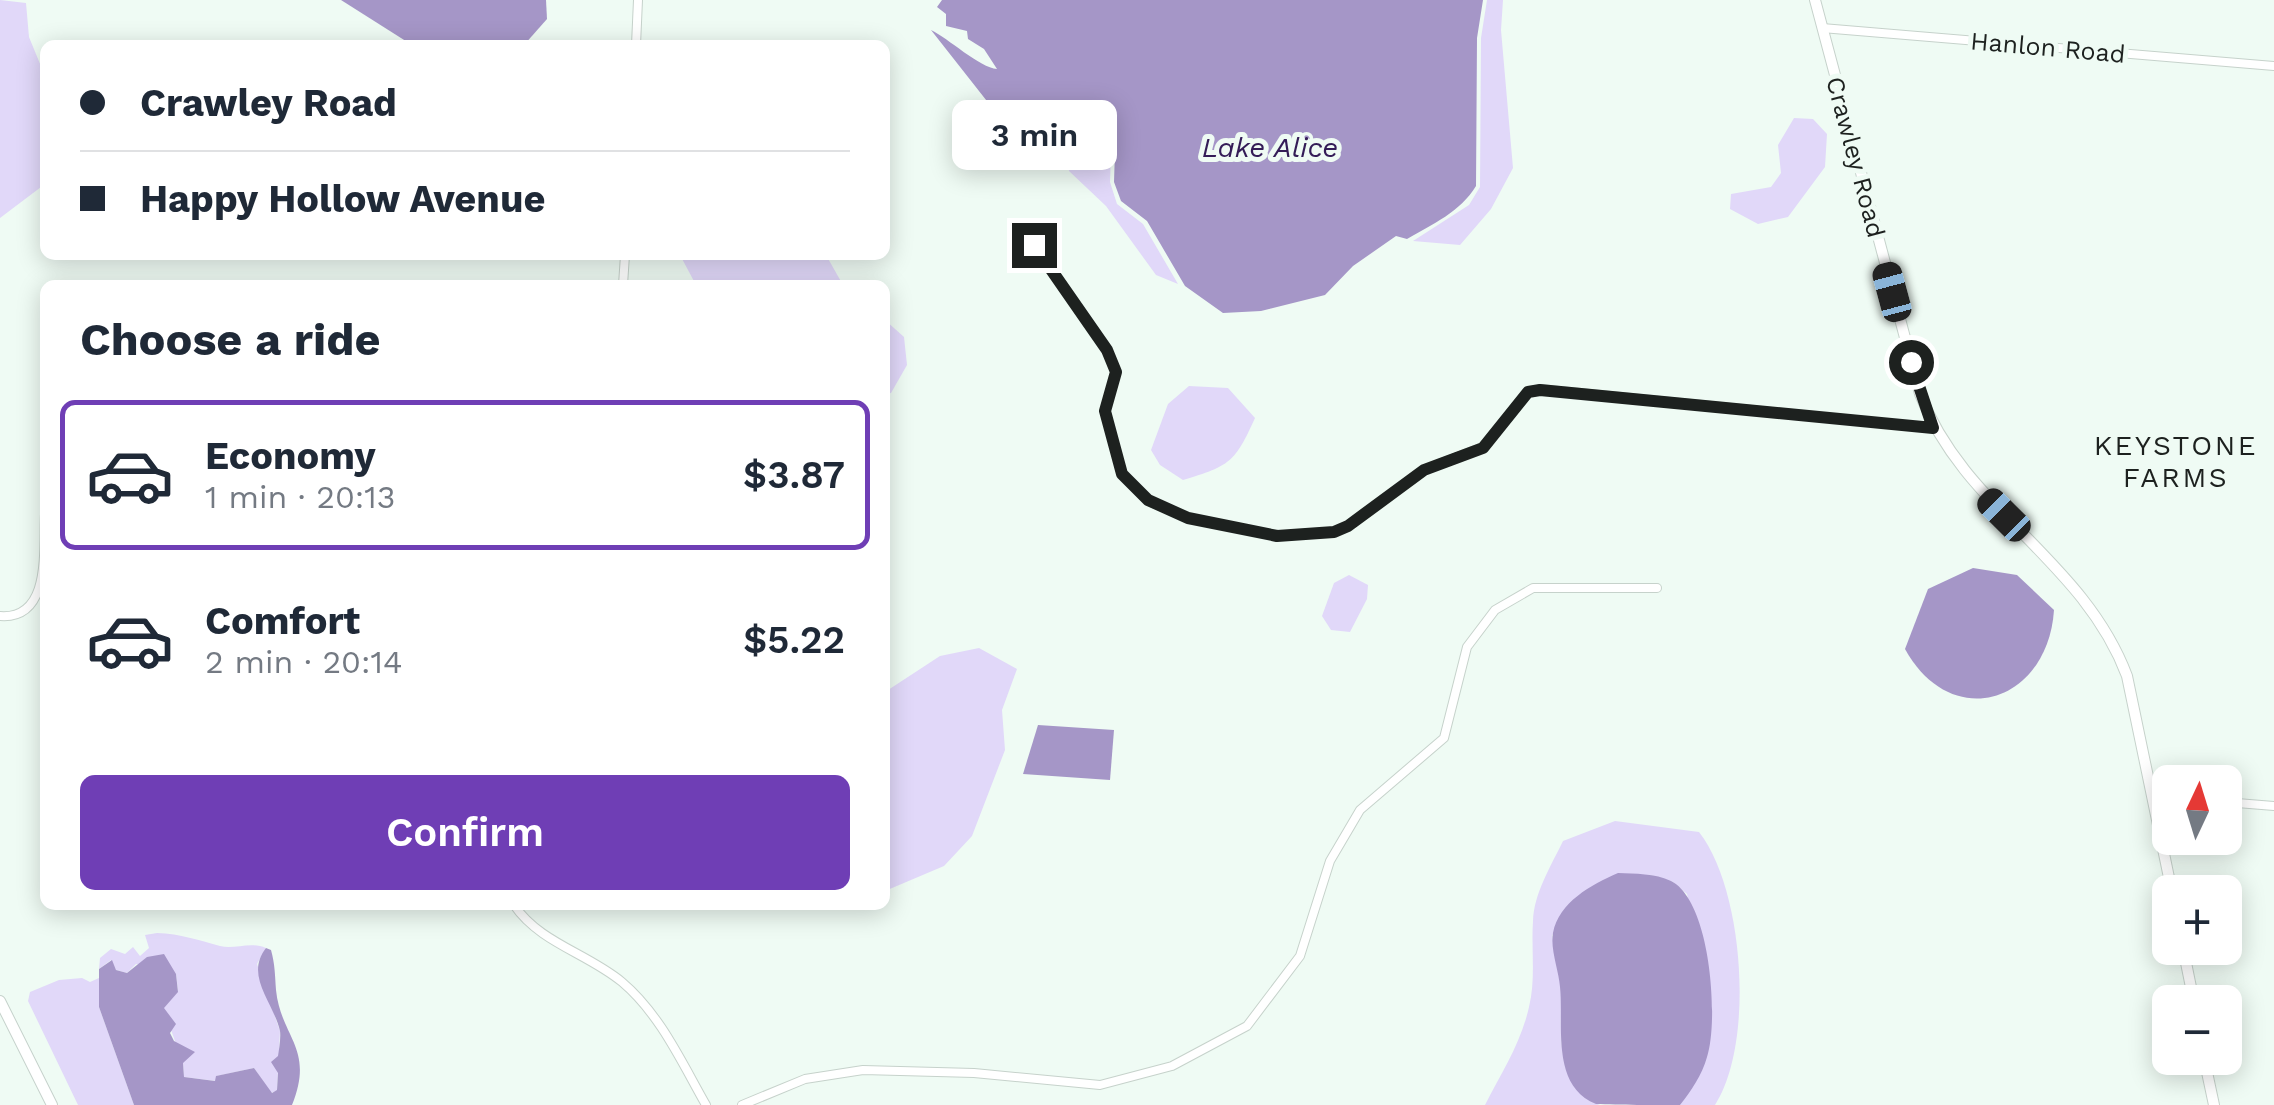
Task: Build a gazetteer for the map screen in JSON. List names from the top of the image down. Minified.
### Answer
{"streets":{"street":["Hanlon Road","Crawley Road"]},"crossings":[["Hanlon Road","Crawley Road"]],"districts":["KEYSTONE FARMS"],"water":["Lake Alice"],"north":"top","page":{"banner":["Crawley Road","Happy Hollow Avenue"],"bubble":"3 min","heading":"Choose a ride","list":[{"name":"Economy","note":"1 min · 20:13","value":"$3.87"},{"name":"Comfort","note":"2 min · 20:14","value":"$5.22"}],"buttons":"Confirm","map_buttons":["+","−"]}}
